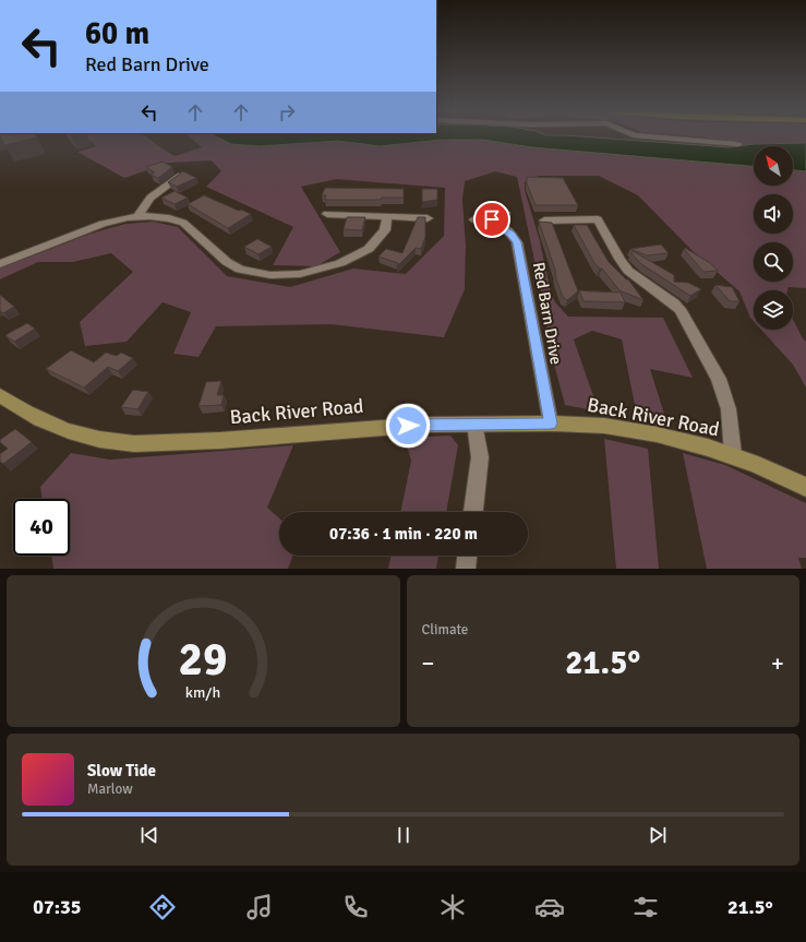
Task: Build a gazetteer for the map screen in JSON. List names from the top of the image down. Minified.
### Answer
{"streets":{"street":["Red Barn Drive","Back River Road"]},"crossings":[["Red Barn Drive","Back River Road"]],"north":"top left","page":{"turn":["60 m","Red Barn Drive"],"limit":"40","trip":"07:36 · 1 min · 220 m","tile":"Climate","heat":["−","21.5°","+"],"song":["Slow Tide","Marlow"],"tabs":["07:35","21.5°"],"gauge":["29","km/h"]}}
